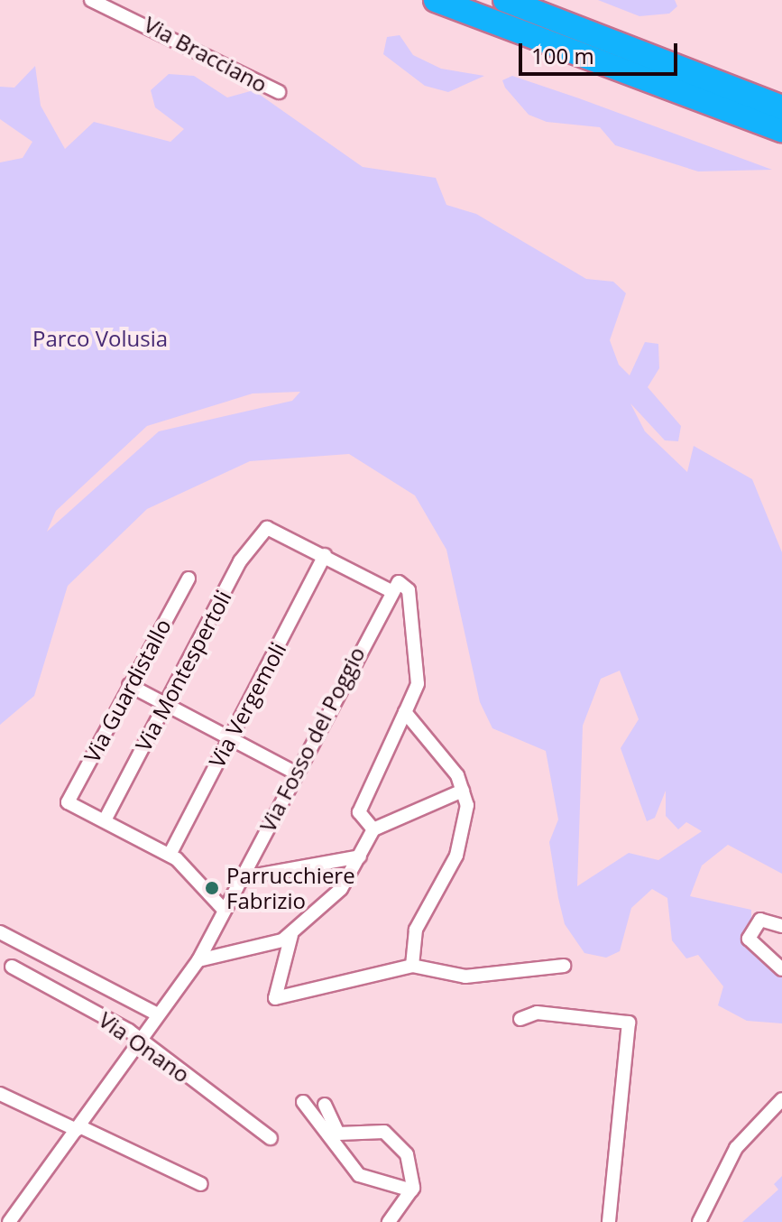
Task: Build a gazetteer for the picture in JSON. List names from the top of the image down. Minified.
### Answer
{"streets":{"street":["Via Bracciano","Via Montespertoli","Via Guardistallo","Via Vergemoli","Via Fosso del Poggio","Via Onano"]},"crossings":[["Via Montespertoli","Via Guardistallo"],["Via Montespertoli","Via Vergemoli"],["Via Fosso del Poggio","Via Onano"]],"parks":["Parco Volusia"],"places":["Parrucchiere Fabrizio"],"scale_bar":"100 m"}
